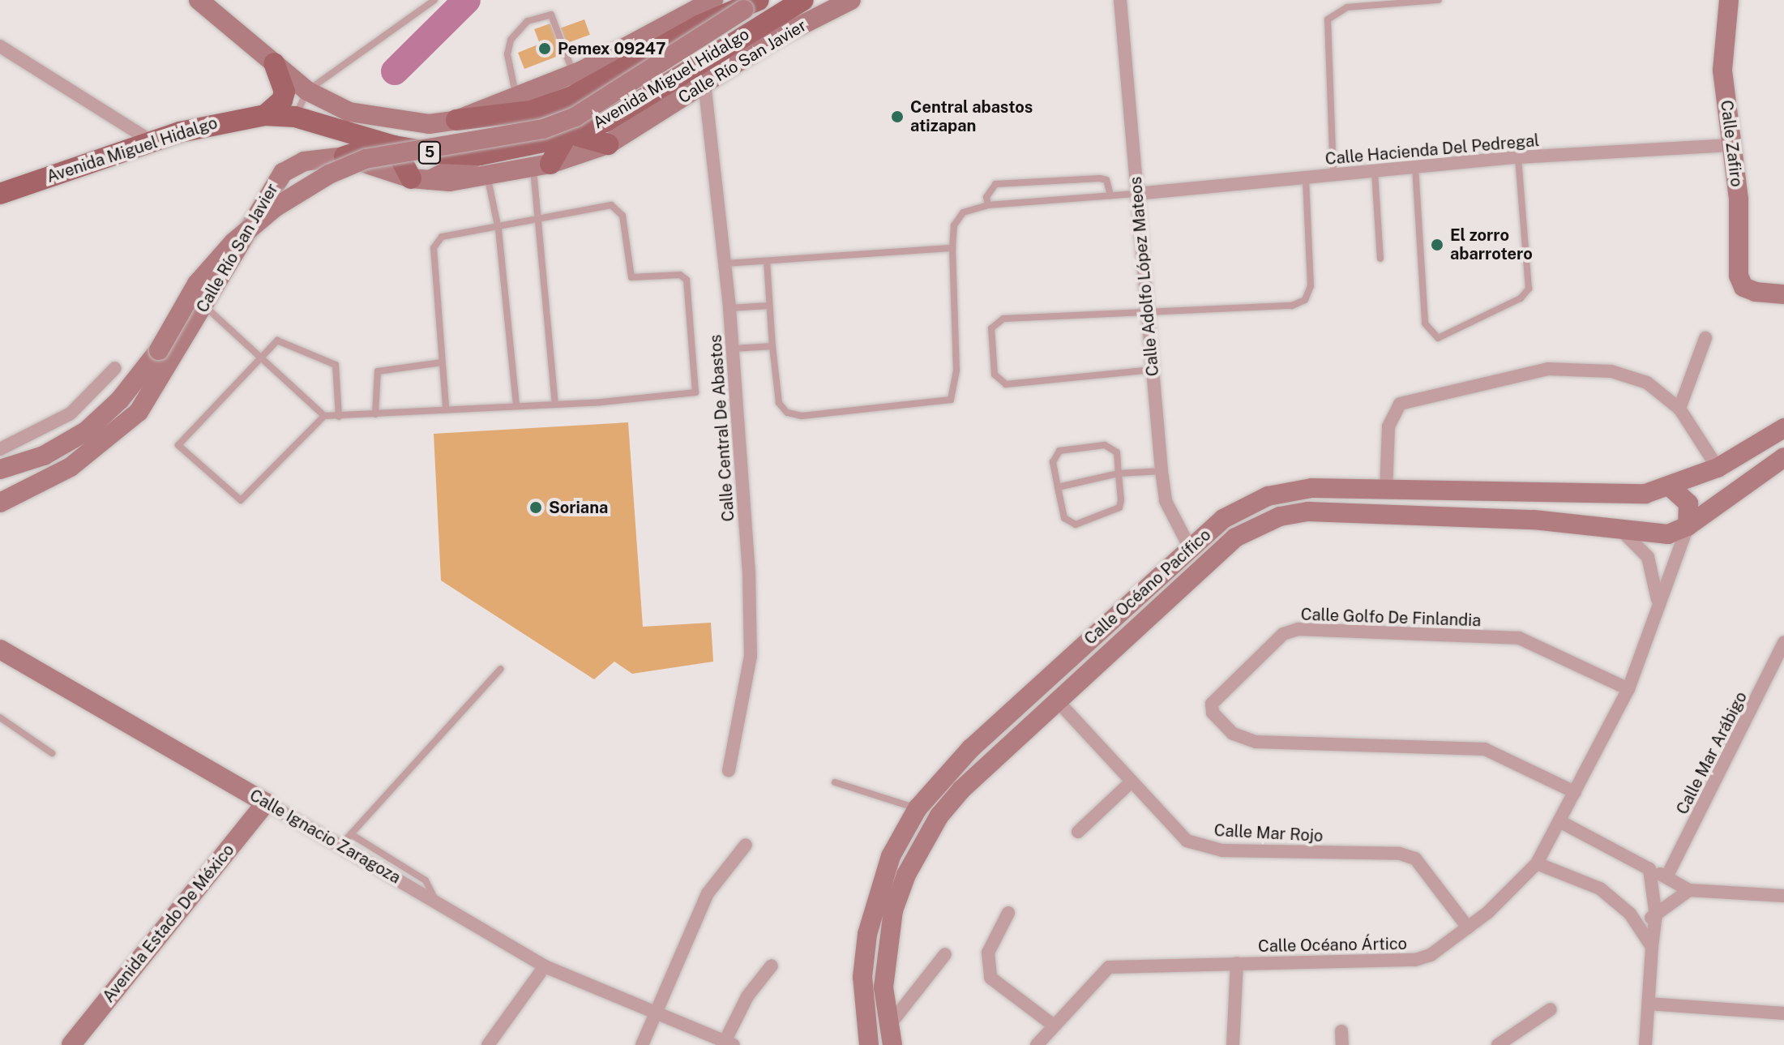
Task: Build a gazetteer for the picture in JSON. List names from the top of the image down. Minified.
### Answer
{"streets":{"main road":["Avenida Miguel Hidalgo","5"],"street":["Calle Río San Javier","Calle Zafiro","Calle Hacienda Del Pedregal","Calle Adolfo López Mateos","Calle Central De Abastos","Calle Océano Pacífico","Calle Golfo De Finlandia","Calle Mar Arábigo","Calle Mar Rojo","Calle Ignacio Zaragoza","Avenida Estado De México","Calle Océano Ártico"]},"crossings":[["Calle Río San Javier","Calle Central De Abastos"],["Calle Zafiro","Calle Hacienda Del Pedregal"],["Calle Hacienda Del Pedregal","Calle Adolfo López Mateos"],["Calle Adolfo López Mateos","Calle Océano Pacífico"],["Calle Océano Pacífico","Calle Mar Rojo"],["Calle Océano Pacífico","Calle Océano Ártico"],["Calle Golfo De Finlandia","Calle Océano Ártico"],["Calle Mar Rojo","Calle Océano Ártico"],["Calle Ignacio Zaragoza","Avenida Estado De México"]],"places":["Pemex 09247","Central abastos atizapan","El zorro abarrotero","Soriana"]}
